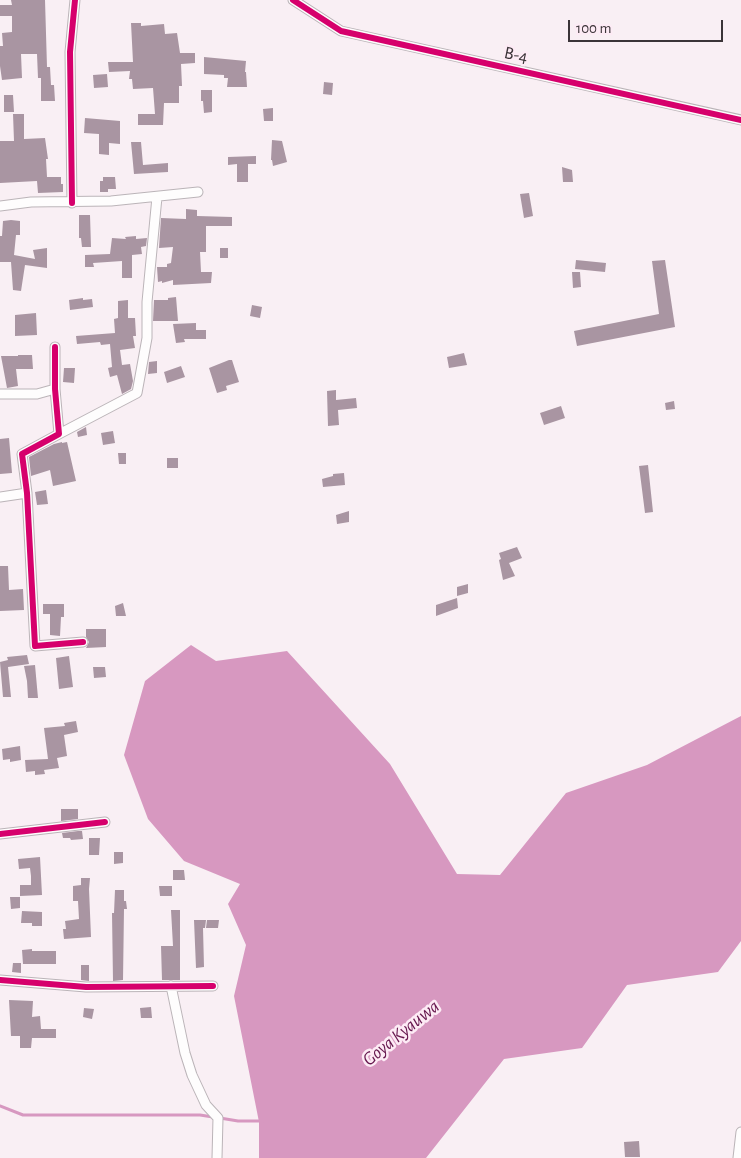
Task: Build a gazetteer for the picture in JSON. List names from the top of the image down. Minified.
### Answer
{"streets":{"street":["B-4"]},"water":["Goya Kyauwa"],"scale_bar":"100 m"}
